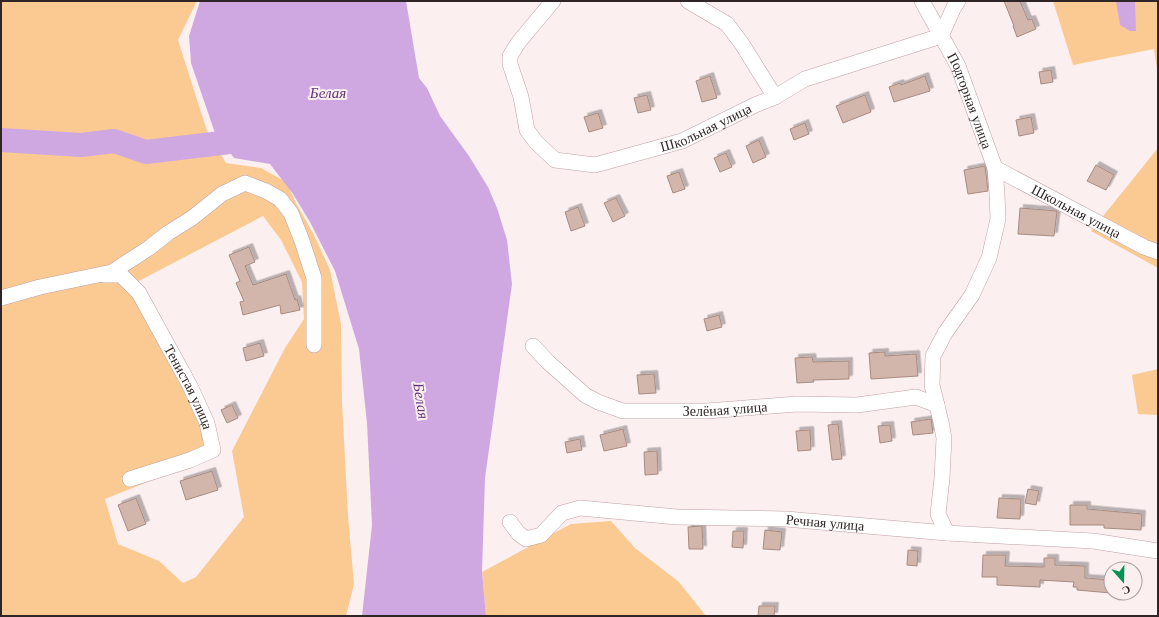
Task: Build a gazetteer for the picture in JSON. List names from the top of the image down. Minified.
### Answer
{"streets":{"street":["Подгорная улица","Школьная улица","Тенистая улица","Зелёная улица","Речная улица"]},"crossings":[["Подгорная улица","Школьная улица"],["Подгорная улица","Зелёная улица"],["Подгорная улица","Речная улица"]],"water":["Белая"],"north":"bottom"}
